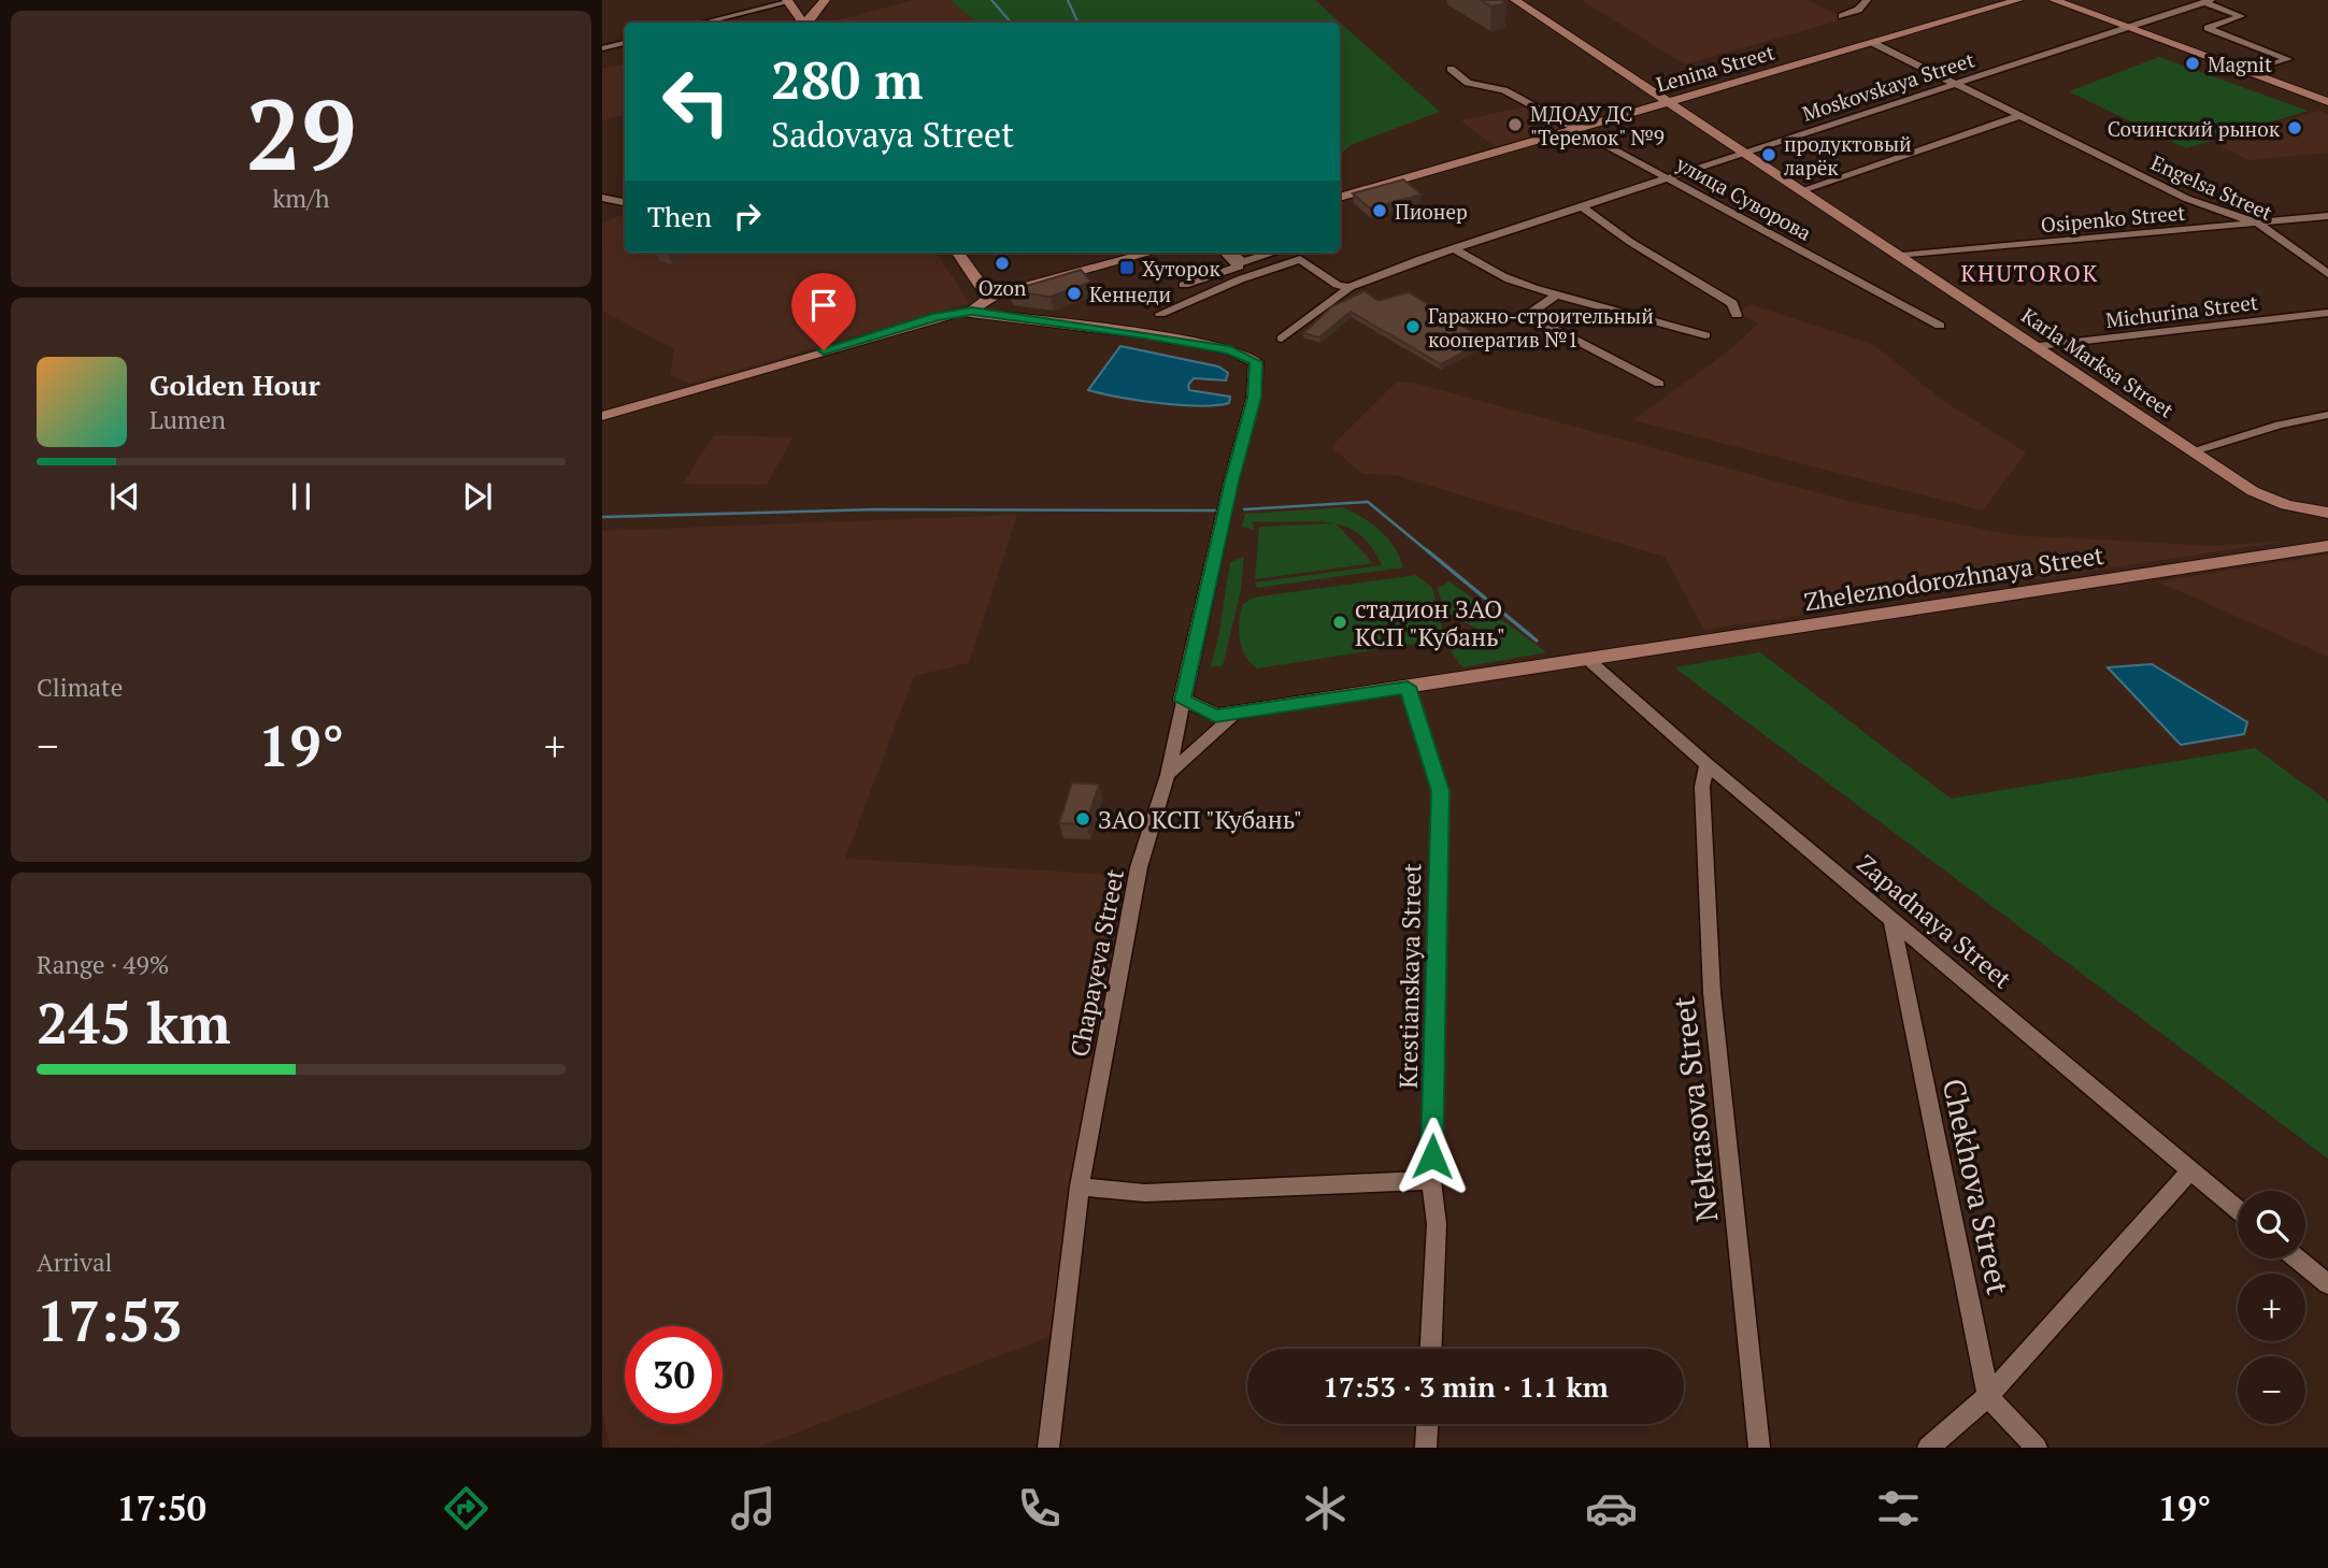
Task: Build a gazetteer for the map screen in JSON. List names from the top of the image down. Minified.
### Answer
{"streets":{"main road":["Lenina Street","Karla Marksa Street","Zheleznodorozhnaya Street","Chapayeva Street"],"street":["Moskovskaya Street","Engelsa Street","улица Суворова","Osipenko Street","Michurina Street","Zapadnaya Street","Krestianskaya Street","Nekrasova Street","Chekhova Street"]},"crossings":[["Lenina Street","Engelsa Street"],["Lenina Street","улица Суворова"],["Lenina Street","Karla Marksa Street"],["Moskovskaya Street","Engelsa Street"],["Moskovskaya Street","улица Суворова"],["Moskovskaya Street","Karla Marksa Street"],["Engelsa Street","Osipenko Street"],["Osipenko Street","Karla Marksa Street"],["Michurina Street","Karla Marksa Street"],["Zheleznodorozhnaya Street","Zapadnaya Street"],["Zheleznodorozhnaya Street","Chapayeva Street"],["Zheleznodorozhnaya Street","Krestianskaya Street"],["Zapadnaya Street","Nekrasova Street"],["Zapadnaya Street","Chekhova Street"]],"districts":["KHUTOROK"],"places":{"other":["Magnit","МДОАУ ДС \"Теремок\" №9","Сочинский рынок","продуктовый ларёк","Пионер","Ozon","Кеннеди","Гаражно-строительный кооператив №1","стадион ЗАО КСП \"Кубань\"","ЗАО КСП \"Кубань\""],"transit":["Хуторок"]},"page":{"tile":[["29","km/h"],"Climate",["Range · 49%","245 km"],["Arrival","17:53"]],"turn":["280 m","Sadovaya Street"],"then":"Then","song":["Golden Hour","Lumen"],"heat":["−","19°","+"],"map_buttons":["+","−"],"limit":"30","trip":"17:53 · 3 min · 1.1 km","tabs":["17:50","19°"]}}
